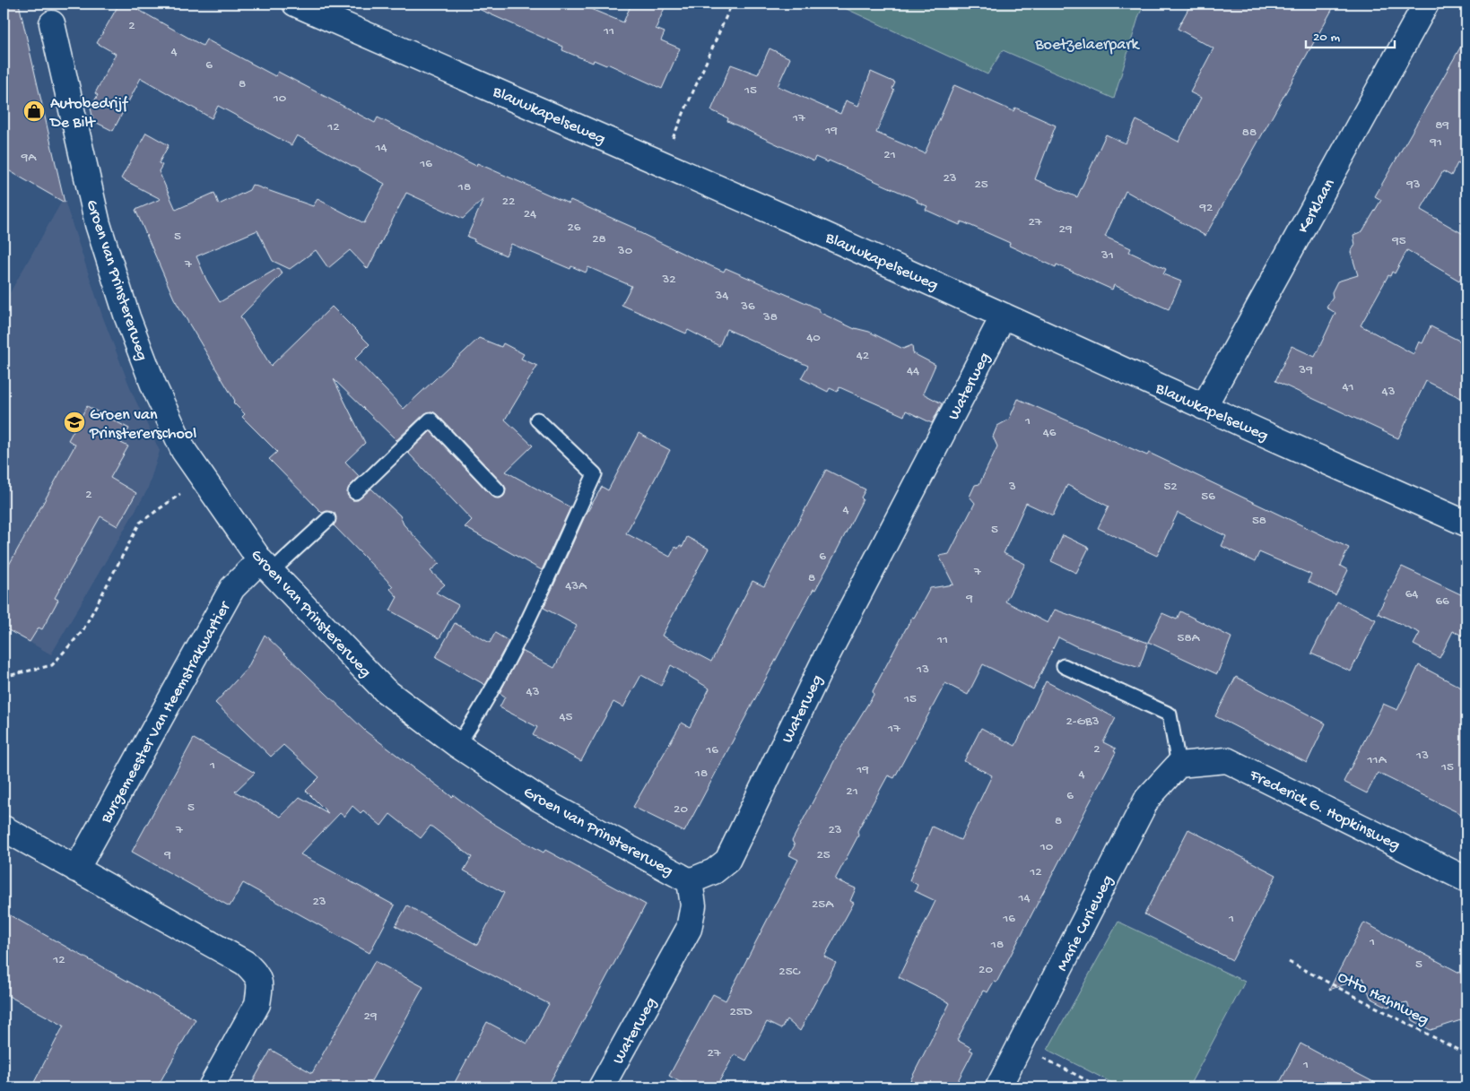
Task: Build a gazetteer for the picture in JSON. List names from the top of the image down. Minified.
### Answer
{"streets":{"street":["Blauwkapelseweg","Kerklaan","Groen van Prinstererweg","Waterweg","Burgemeester Van Heemstrakwartier","Frederick G. Hopkinsweg","Marie Curieweg"],"path":["Otto Hahnweg"]},"crossings":[["Blauwkapelseweg","Kerklaan"],["Blauwkapelseweg","Waterweg"],["Groen van Prinstererweg","Waterweg"],["Groen van Prinstererweg","Burgemeester Van Heemstrakwartier"],["Frederick G. Hopkinsweg","Marie Curieweg"]],"parks":["Boetzelaerpark"],"places":{"shop":["Autobedrijf De Bilt"],"school or university":["Groen van Prinstererschool"]},"house_numbers":["2","11","4","6","8","15","10","17","89","12","19","88","91","14","21","9A","16","23","25","93","18","22","92","24","27","26","29","5","28","95","30","31","7","32","34","36","38","40","42","39","44","41","43","1","46","3","52","2","56","4","58","5","6","7","8","43A","64","9","66","58A","11","13","43","15","45","2-GB3","17","2","16","13","11A","1","15","19","18","4","21","6","5","20","8","7","23","10","9","25","12","14","23","25A","16","1","1","18","12","5","20","25C","25D","29","27","1"],"scale_bar":"20 m"}
